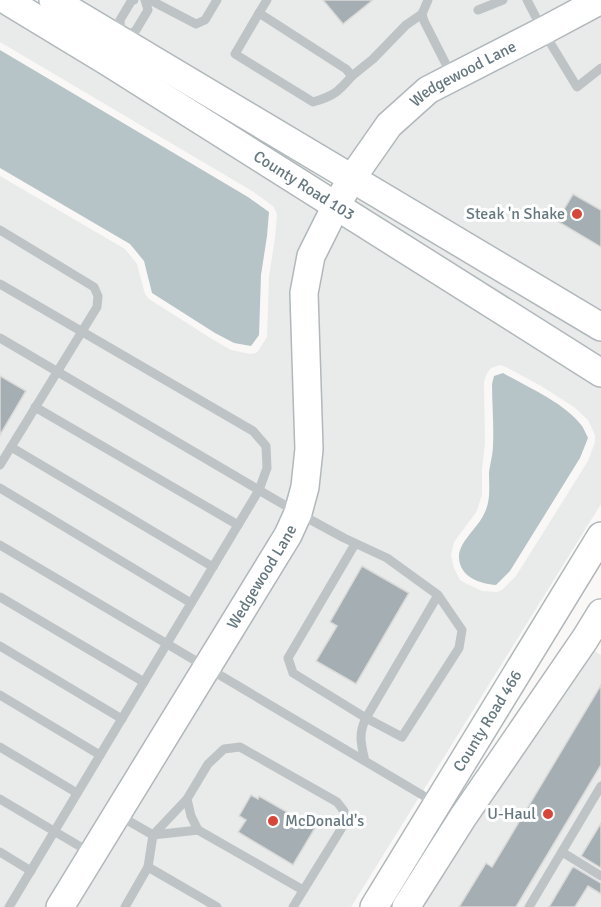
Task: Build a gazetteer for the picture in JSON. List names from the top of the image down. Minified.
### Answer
{"streets":{"street":["Wedgewood Lane","County Road 103","County Road 466"]},"crossings":[["Wedgewood Lane","County Road 103"]],"places":["Steak 'n Shake","U-Haul","McDonald's"]}
